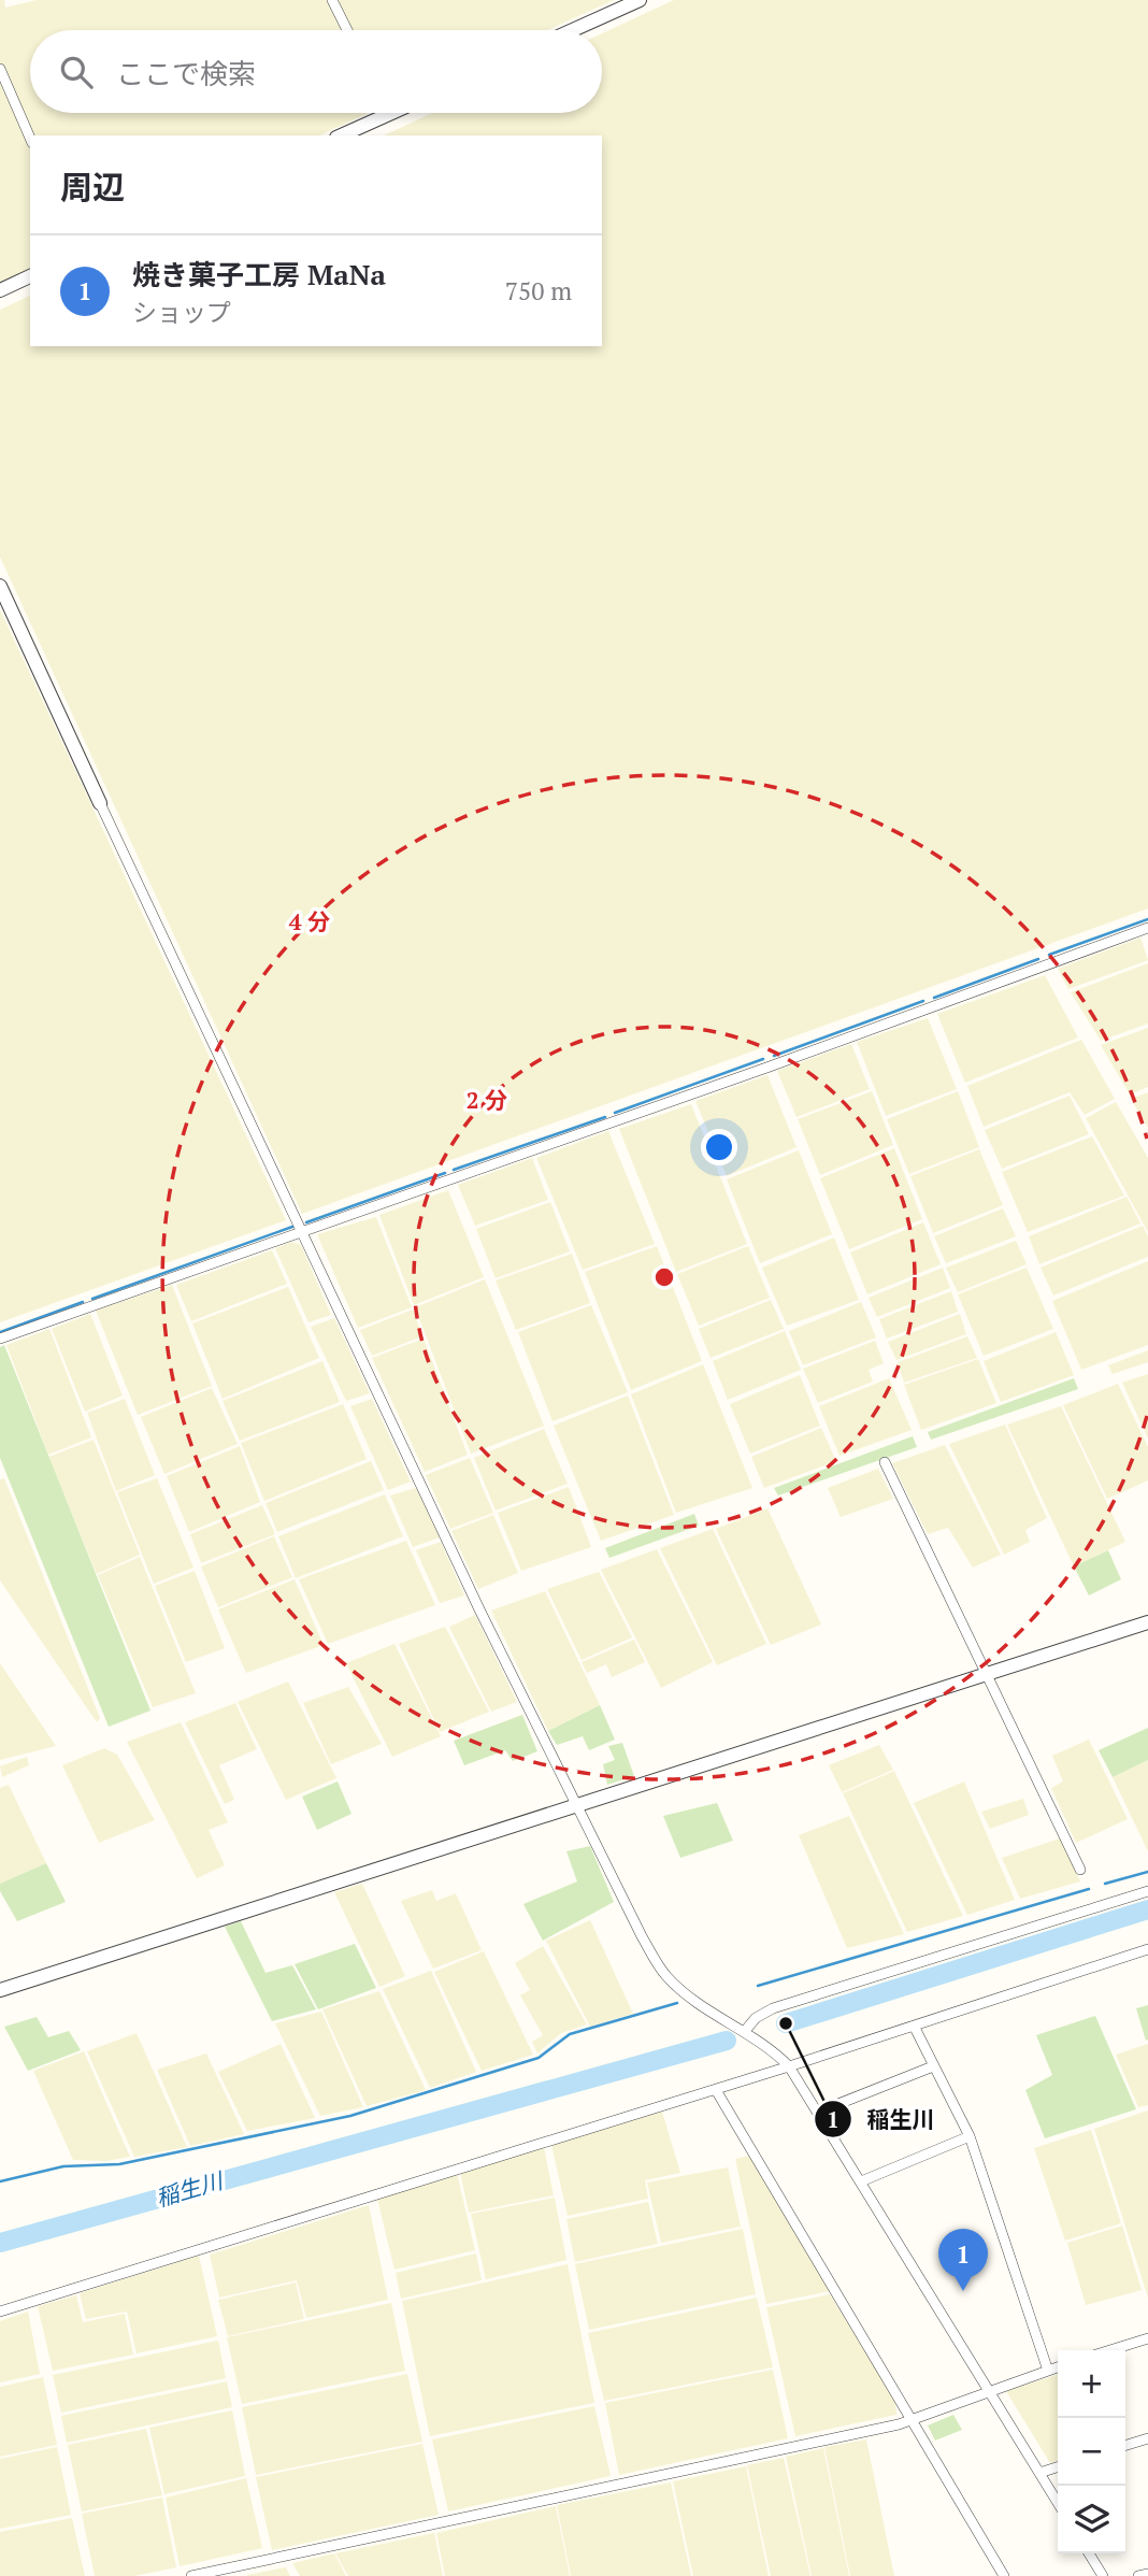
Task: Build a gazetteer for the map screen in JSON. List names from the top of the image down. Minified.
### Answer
{"water":["稲生川"],"places":["稲生川"],"page":{"search":"ここで検索","heading":"周辺","list":[{"mark":"1","name":"焼き菓子工房 MaNa","note":"ショップ","value":"750 m"}],"pins":"1","map_buttons":["+","−"]},"rings":["4 分","2 分"]}
